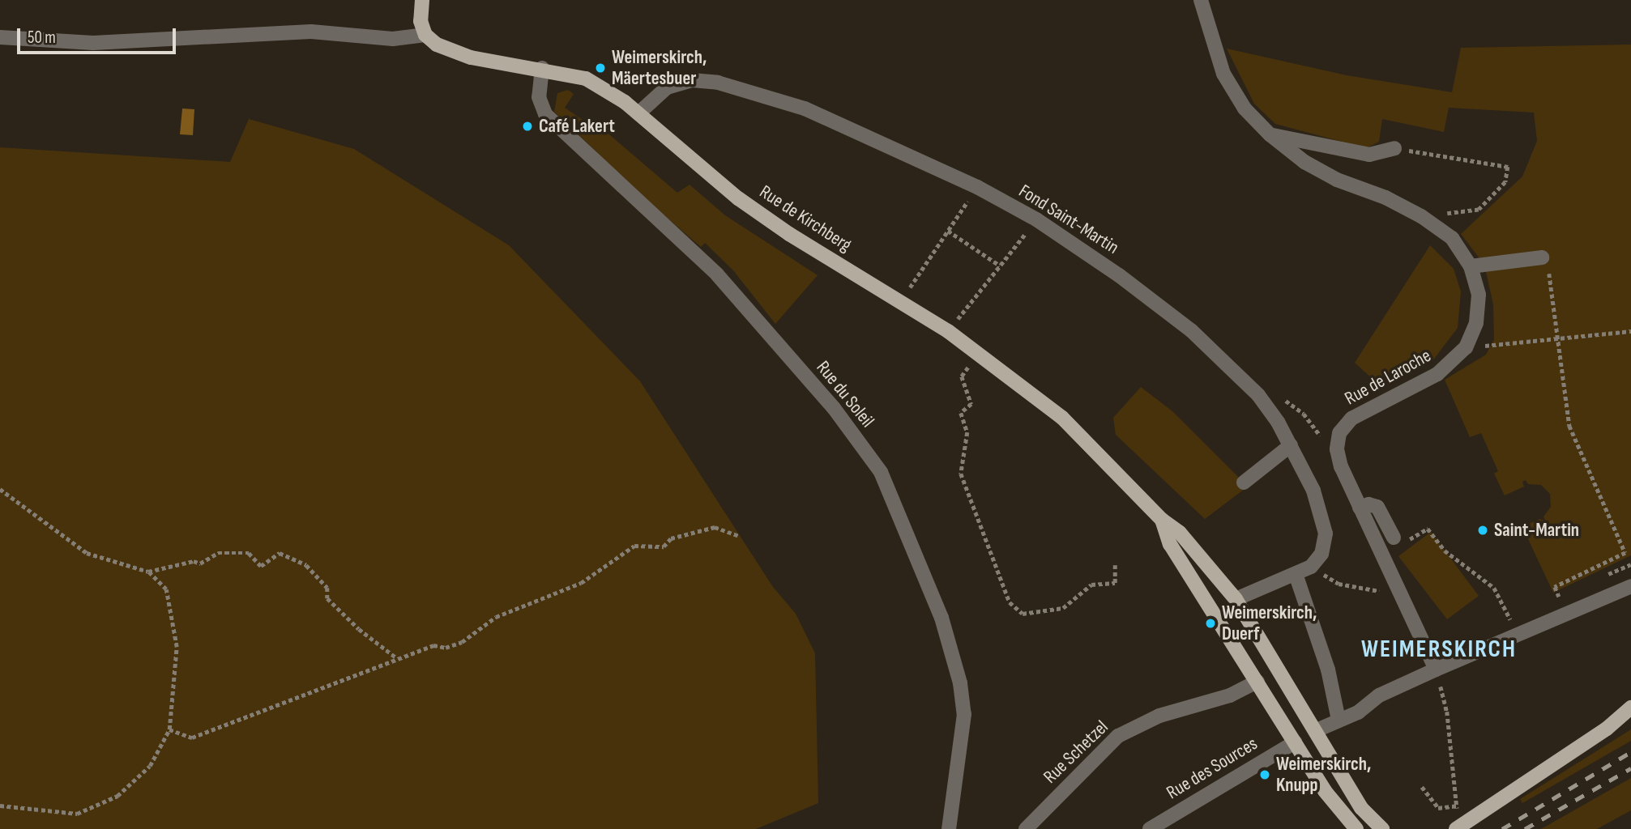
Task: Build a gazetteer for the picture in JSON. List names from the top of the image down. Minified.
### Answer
{"streets":{"main road":["Rue de Kirchberg"],"street":["Fond Saint-Martin","Rue de Laroche","Rue du Soleil","Rue Schetzel","Rue des Sources"]},"crossings":[["Rue de Kirchberg","Fond Saint-Martin"],["Rue de Kirchberg","Rue du Soleil"],["Rue de Kirchberg","Rue Schetzel"],["Rue de Kirchberg","Rue des Sources"]],"districts":["WEIMERSKIRCH"],"places":["Weimerskirch, Mäertesbuer","Café Lakert","Saint-Martin","Weimerskirch, Duerf","Weimerskirch, Knupp"],"scale_bar":"50 m"}
